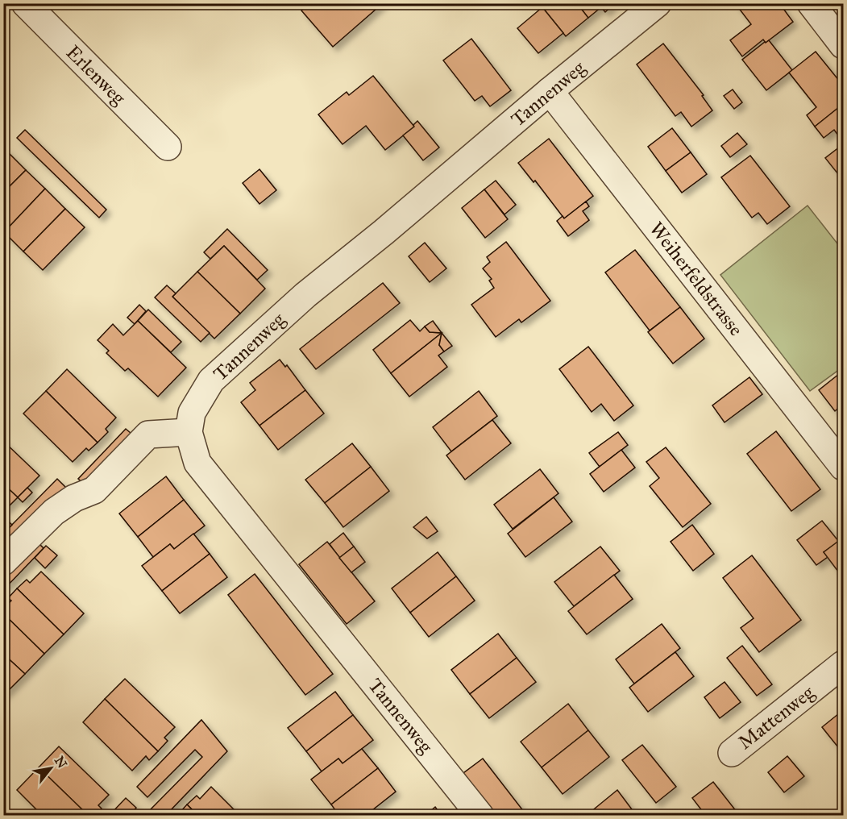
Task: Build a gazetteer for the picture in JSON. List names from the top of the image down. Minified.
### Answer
{"streets":{"street":["Erlenweg","Tannenweg","Weiherfeldstrasse","Mattenweg"]},"crossings":[["Tannenweg","Weiherfeldstrasse"]],"north":"top right"}
